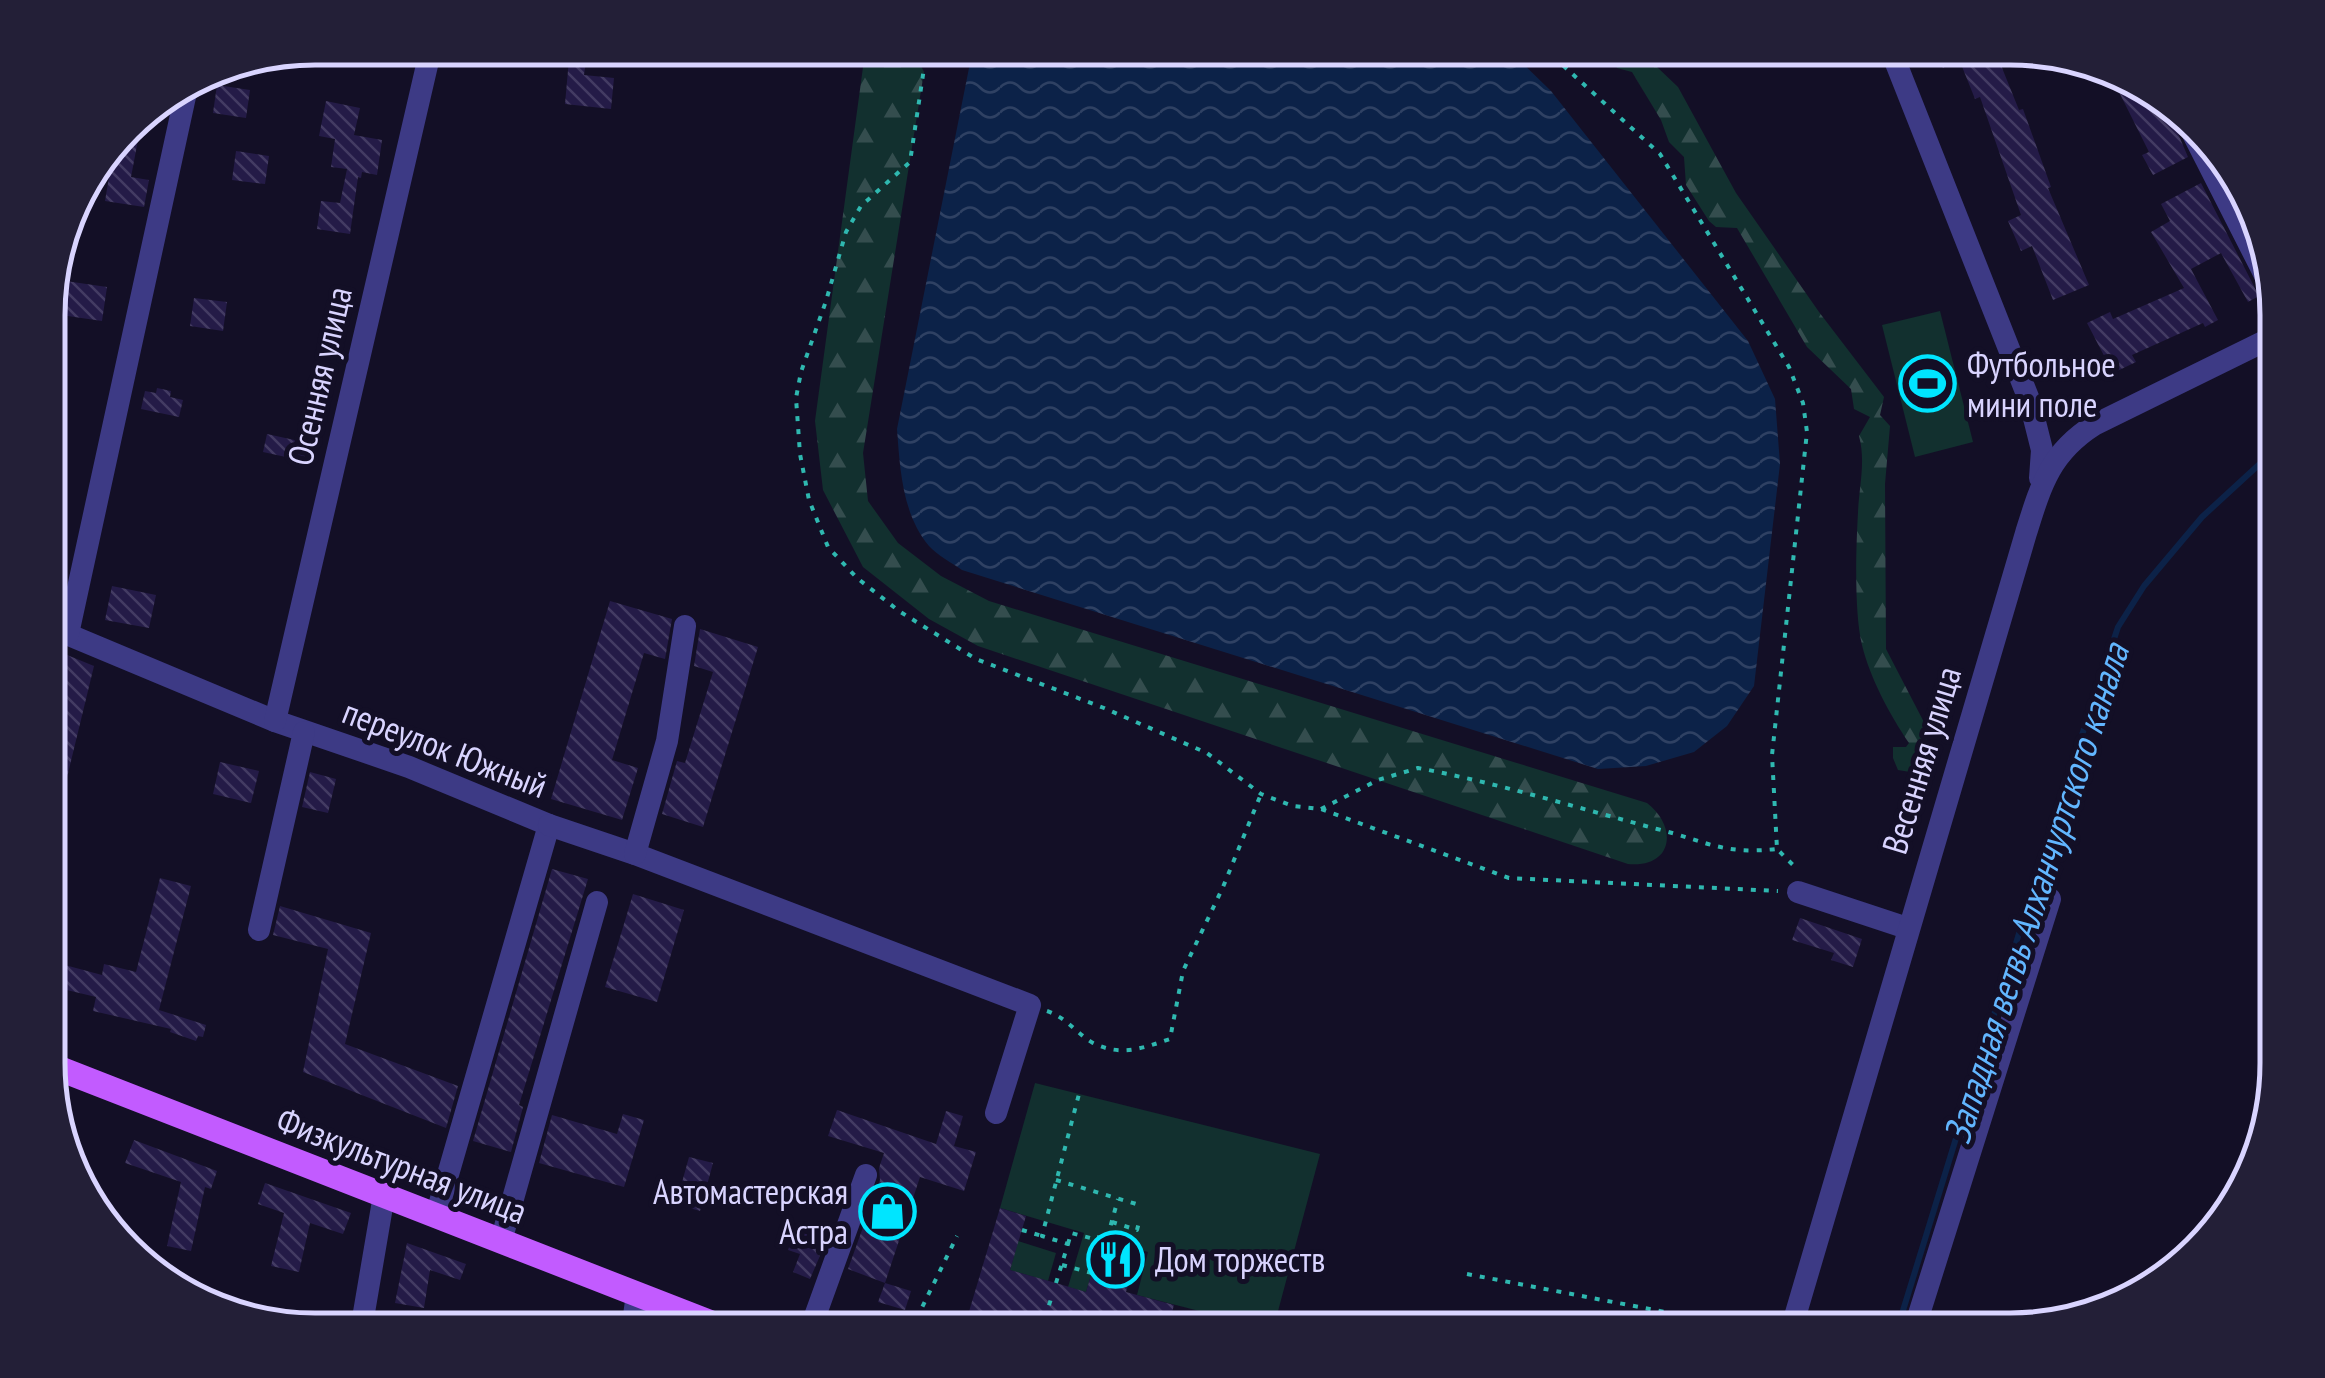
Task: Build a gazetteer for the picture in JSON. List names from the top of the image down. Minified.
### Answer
{"streets":{"main road":["Физкультурная улица"],"street":["Осенняя улица","переулок Южный","Весенняя улица"]},"crossings":[["Осенняя улица","переулок Южный"],["переулок Южный","Физкультурная улица"]],"water":["Западная ветвь Алханчуртского канала"],"places":{"sports":["Футбольное мини поле"],"shop":["Автомастерская Астра"],"restaurant":["Дом торжеств"]}}
